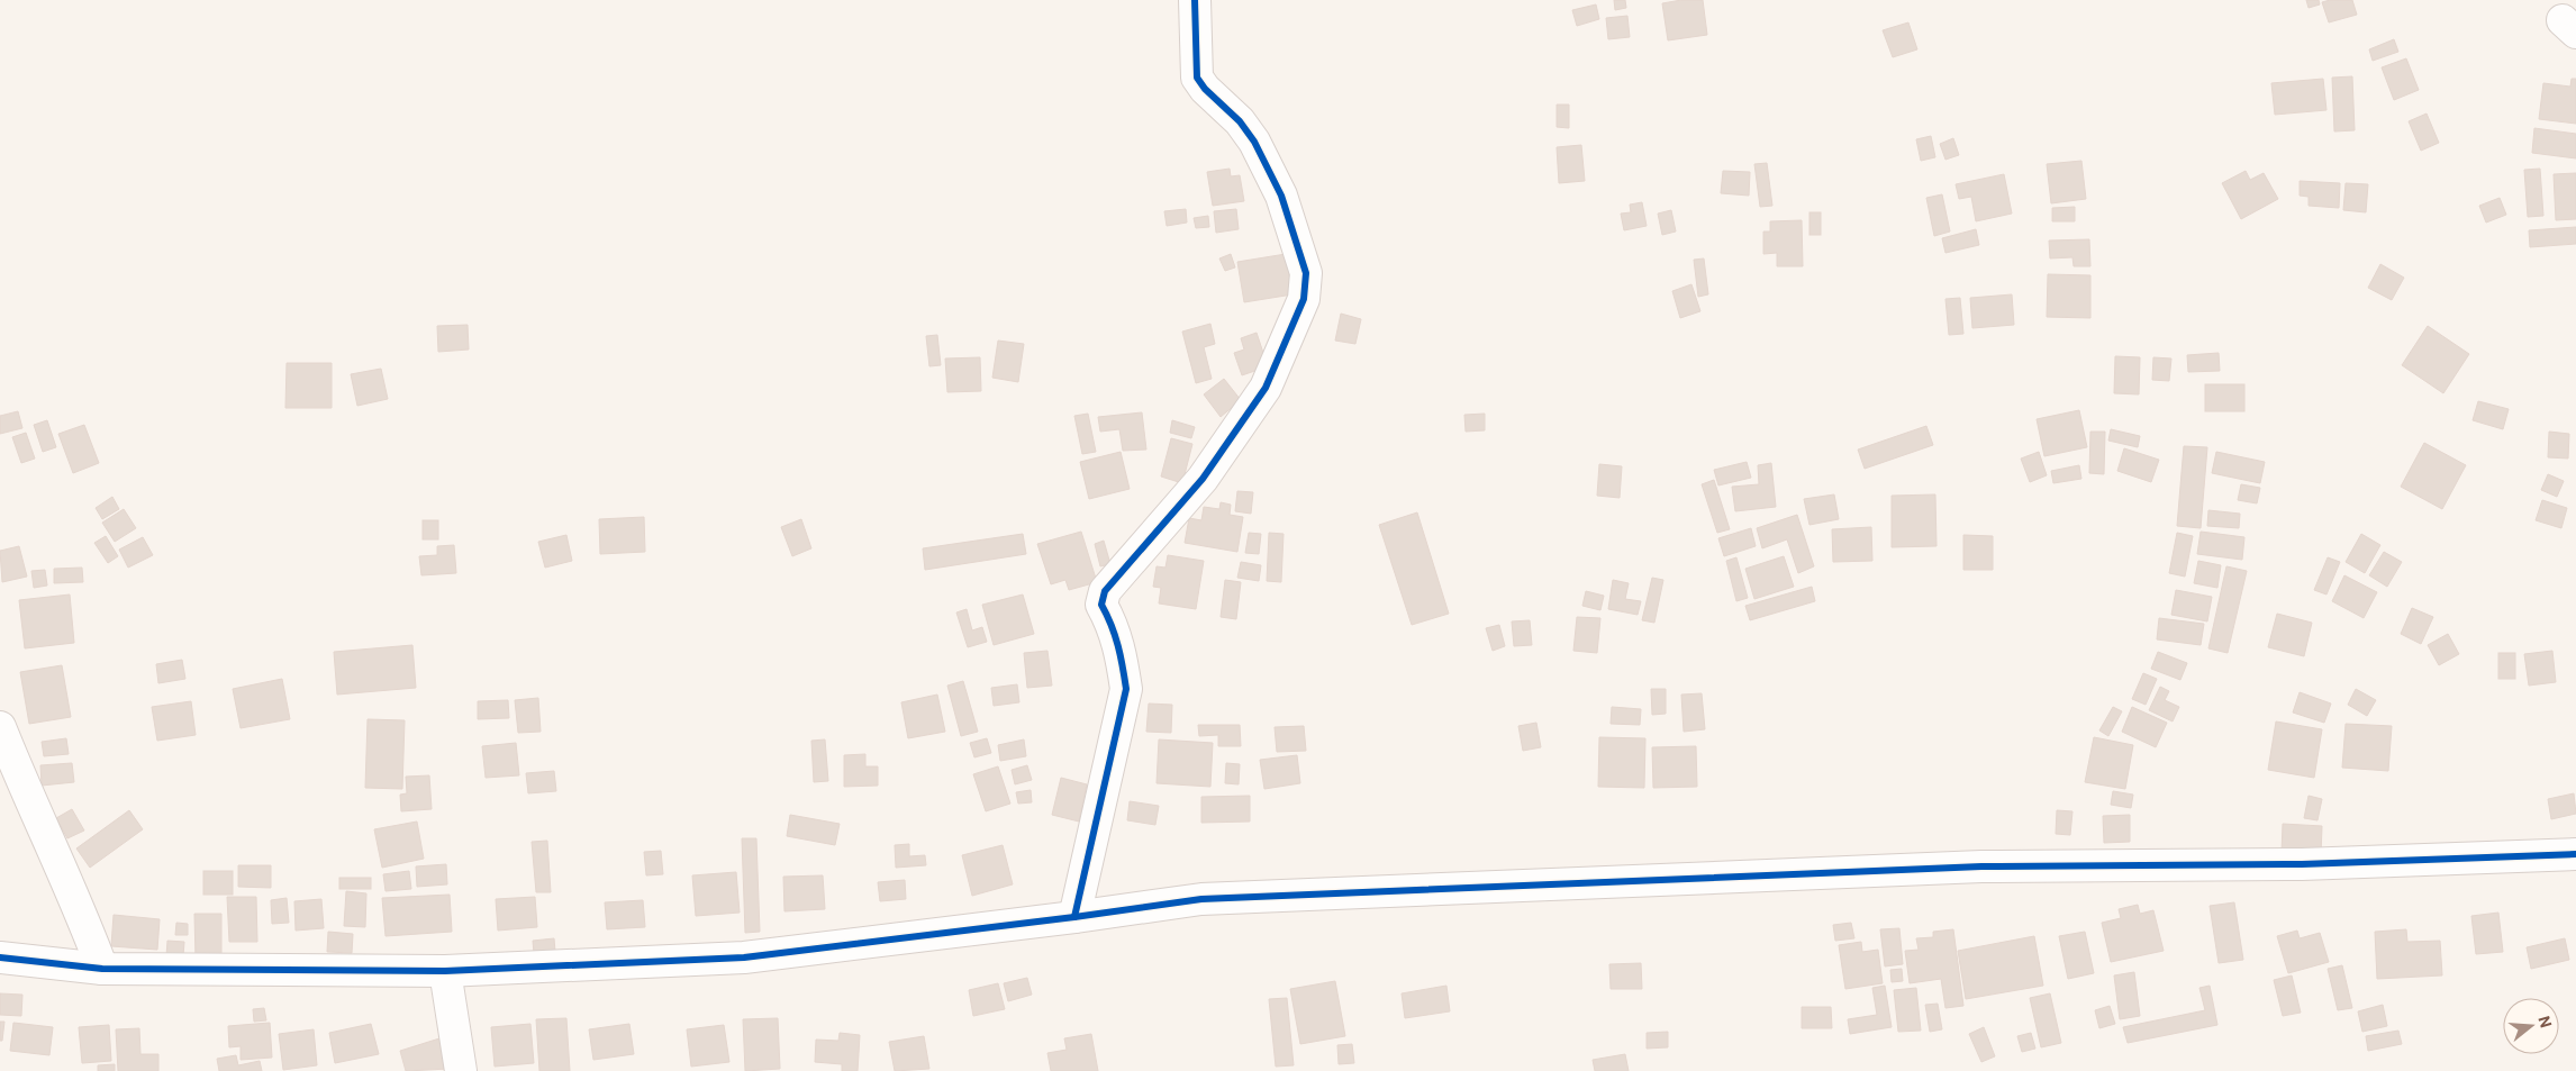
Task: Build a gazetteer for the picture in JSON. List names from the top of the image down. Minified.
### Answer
{"north":"right"}
